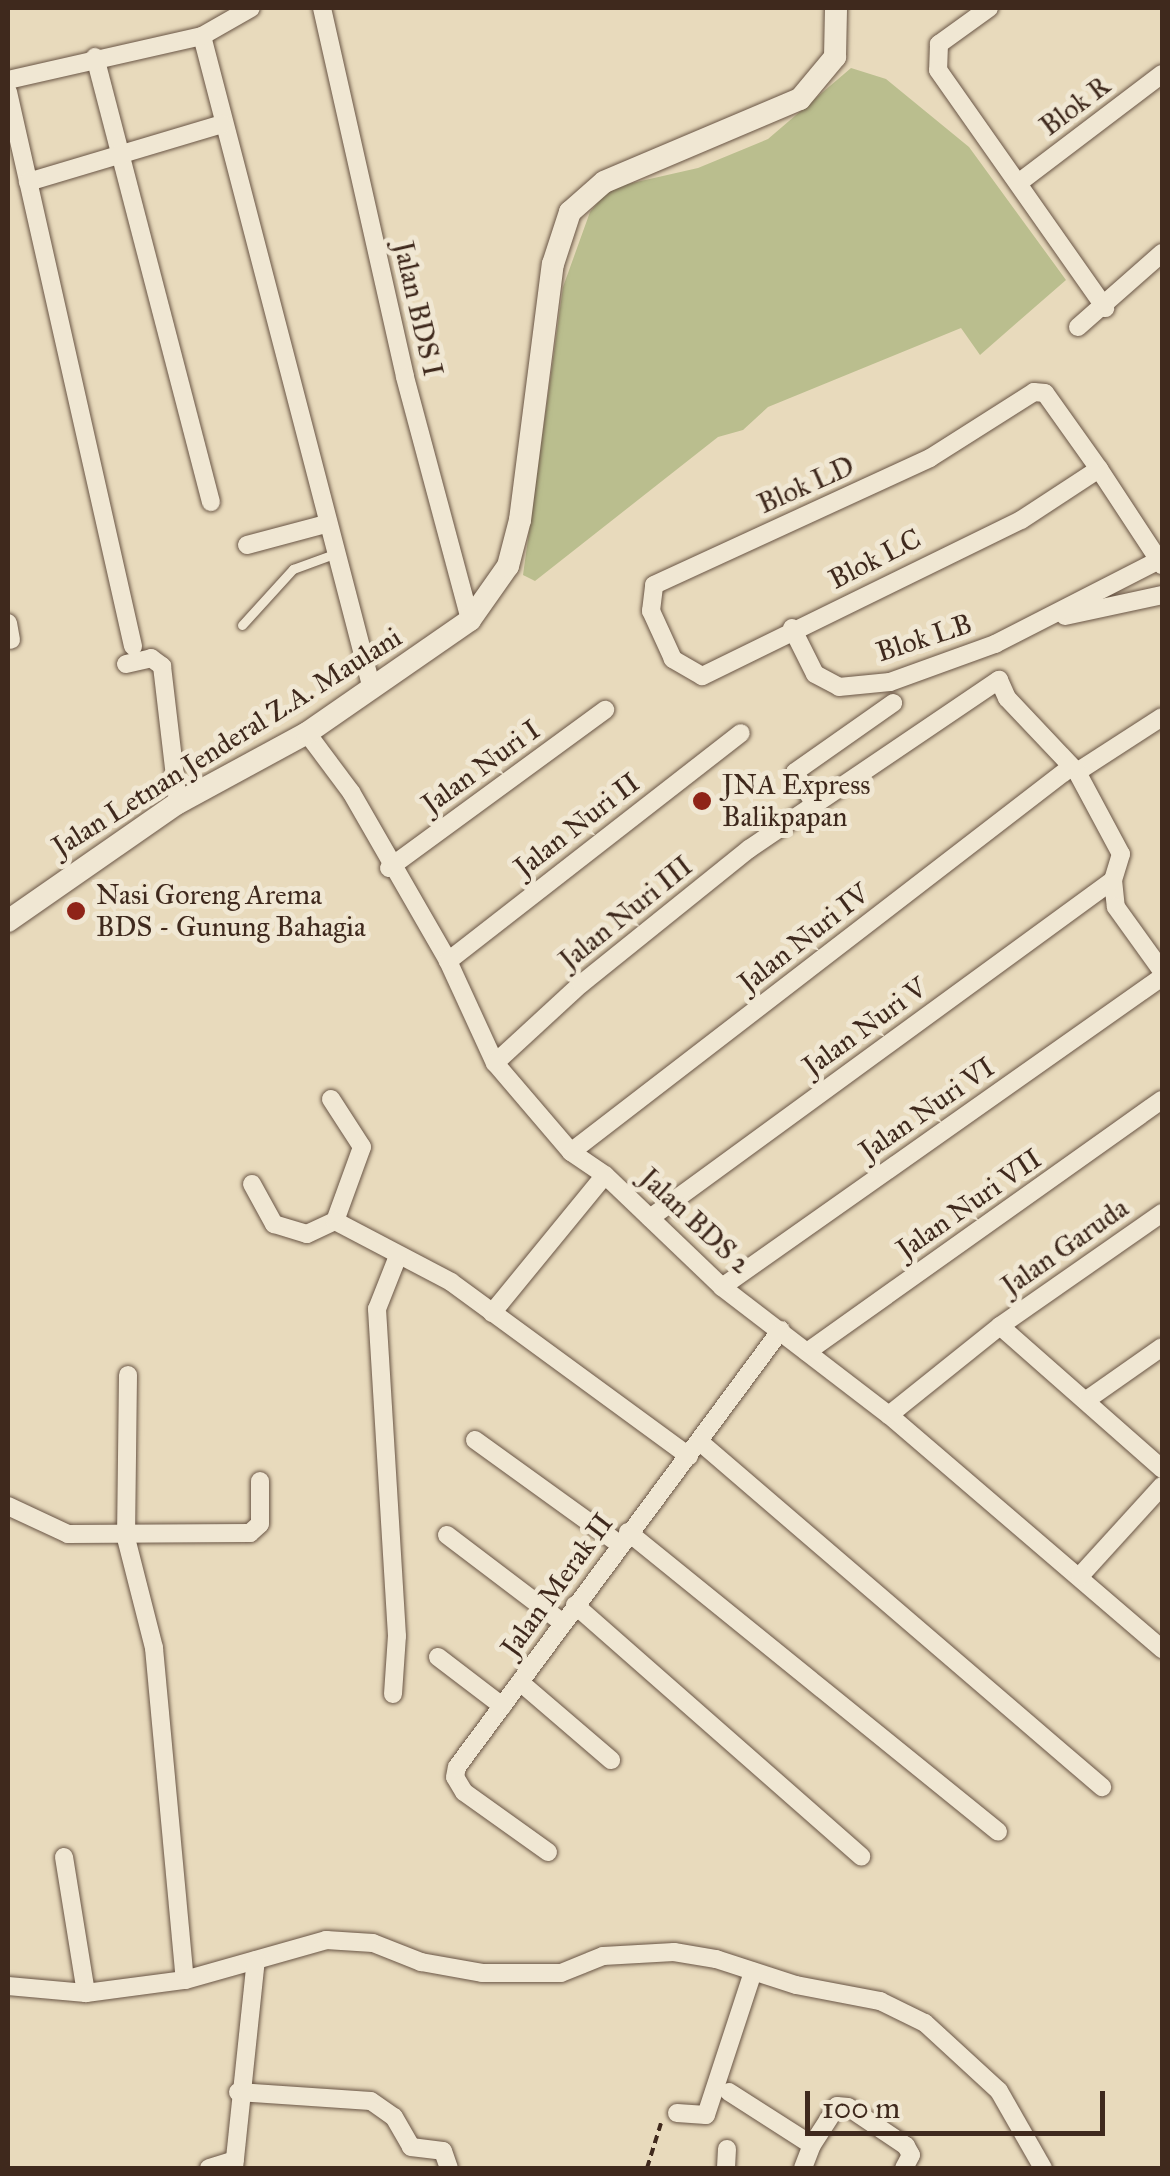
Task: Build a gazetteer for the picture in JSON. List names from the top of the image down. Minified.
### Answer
{"streets":{"street":["Blok R","Jalan BDS I","Blok LD","Blok LC","Blok LB","Jalan Letnan Jenderal Z.A. Maulani","Jalan Nuri I","Jalan Nuri II","Jalan Nuri III","Jalan Nuri IV","Jalan Nuri V","Jalan Nuri VI","Jalan Nuri VII","Jalan BDS 2","Jalan Garuda","Jalan Merak II"]},"crossings":[["Jalan BDS I","Jalan Letnan Jenderal Z.A. Maulani"],["Blok LD","Blok LC"],["Blok LC","Blok LB"],["Jalan Letnan Jenderal Z.A. Maulani","Jalan BDS 2"],["Jalan Nuri I","Jalan BDS 2"],["Jalan Nuri II","Jalan BDS 2"],["Jalan Nuri III","Jalan Nuri IV"],["Jalan Nuri III","Jalan BDS 2"],["Jalan Nuri IV","Jalan BDS 2"],["Jalan Nuri V","Jalan BDS 2"],["Jalan Nuri VI","Jalan BDS 2"],["Jalan Nuri VII","Jalan BDS 2"],["Jalan BDS 2","Jalan Garuda"],["Jalan BDS 2","Jalan Merak II"]],"places":["JNA Express Balikpapan","Nasi Goreng Arema BDS - Gunung Bahagia"],"scale_bar":"100 m"}
